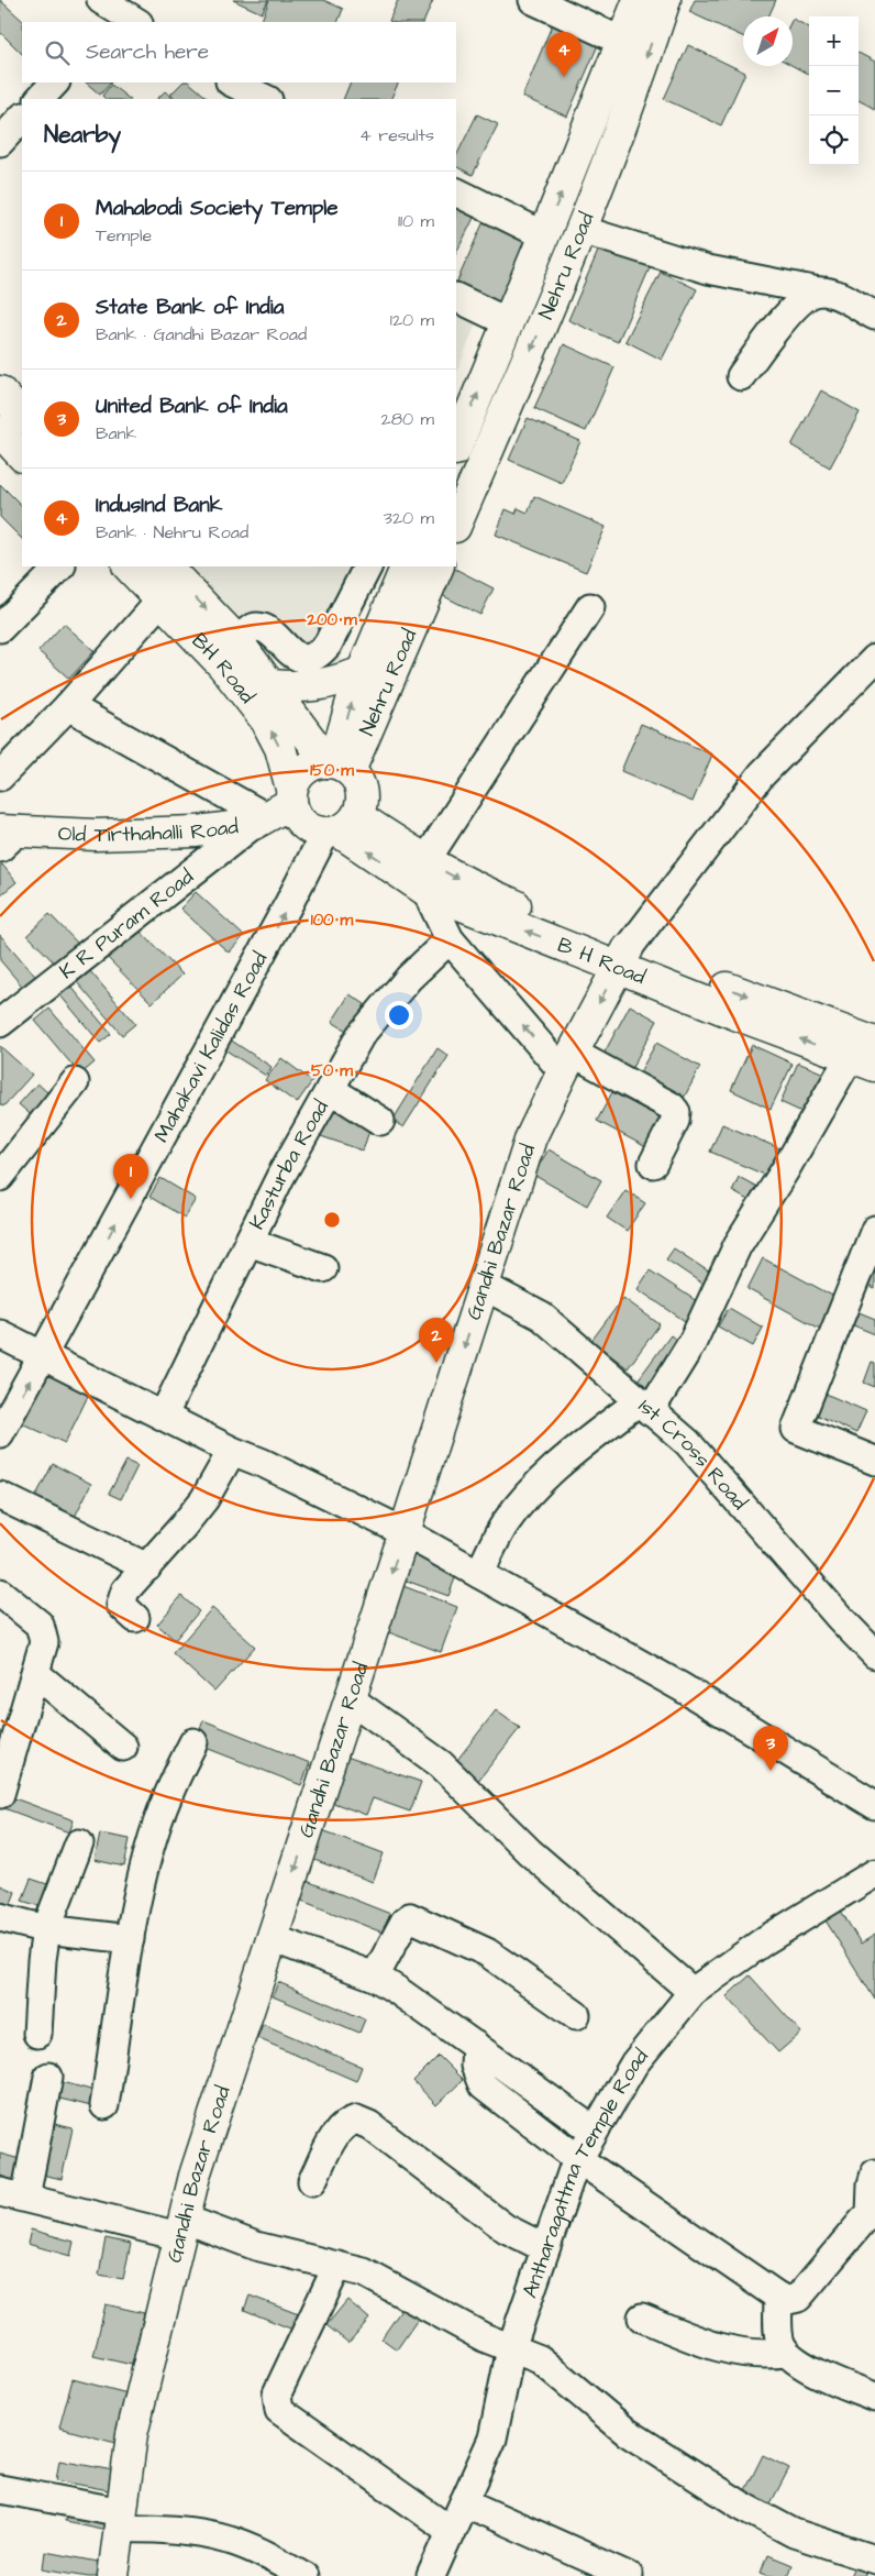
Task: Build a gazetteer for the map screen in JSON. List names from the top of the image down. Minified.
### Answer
{"streets":{"main road":["Nehru Road","BH Road","Old Tirthahalli Road","B H Road","Gandhi Bazar Road"],"street":["K R Puram Road","Mahakavi Kalidas Road","Kasturba Road","1st Cross Road","Antharagattma Temple Road"]},"crossings":[["Nehru Road","BH Road"],["Nehru Road","Old Tirthahalli Road"],["Nehru Road","K R Puram Road"],["Nehru Road","B H Road"],["Nehru Road","Mahakavi Kalidas Road"],["BH Road","Old Tirthahalli Road"],["BH Road","K R Puram Road"],["BH Road","B H Road"],["BH Road","Mahakavi Kalidas Road"],["Old Tirthahalli Road","K R Puram Road"],["Old Tirthahalli Road","B H Road"],["Old Tirthahalli Road","Mahakavi Kalidas Road"],["K R Puram Road","B H Road"],["K R Puram Road","Mahakavi Kalidas Road"],["B H Road","Mahakavi Kalidas Road"],["B H Road","Gandhi Bazar Road"],["Gandhi Bazar Road","1st Cross Road"]],"one_way":["Gandhi Bazar Road"],"north":"top right","page":{"map_buttons":["+","−"],"search":"Search here","pins":["4","1","2","3"],"heading":["Nearby","4 results"],"list":[{"mark":"1","name":"Mahabodi Society Temple","note":"Temple","value":"110 m"},{"mark":"2","name":"State Bank of India","note":"Bank · Gandhi Bazar Road","value":"120 m"},{"mark":"3","name":"United Bank of India","note":"Bank","value":"280 m"},{"mark":"4","name":"IndusInd Bank","note":"Bank · Nehru Road","value":"320 m"}]},"rings":["200 m","150 m","100 m","50 m"]}
